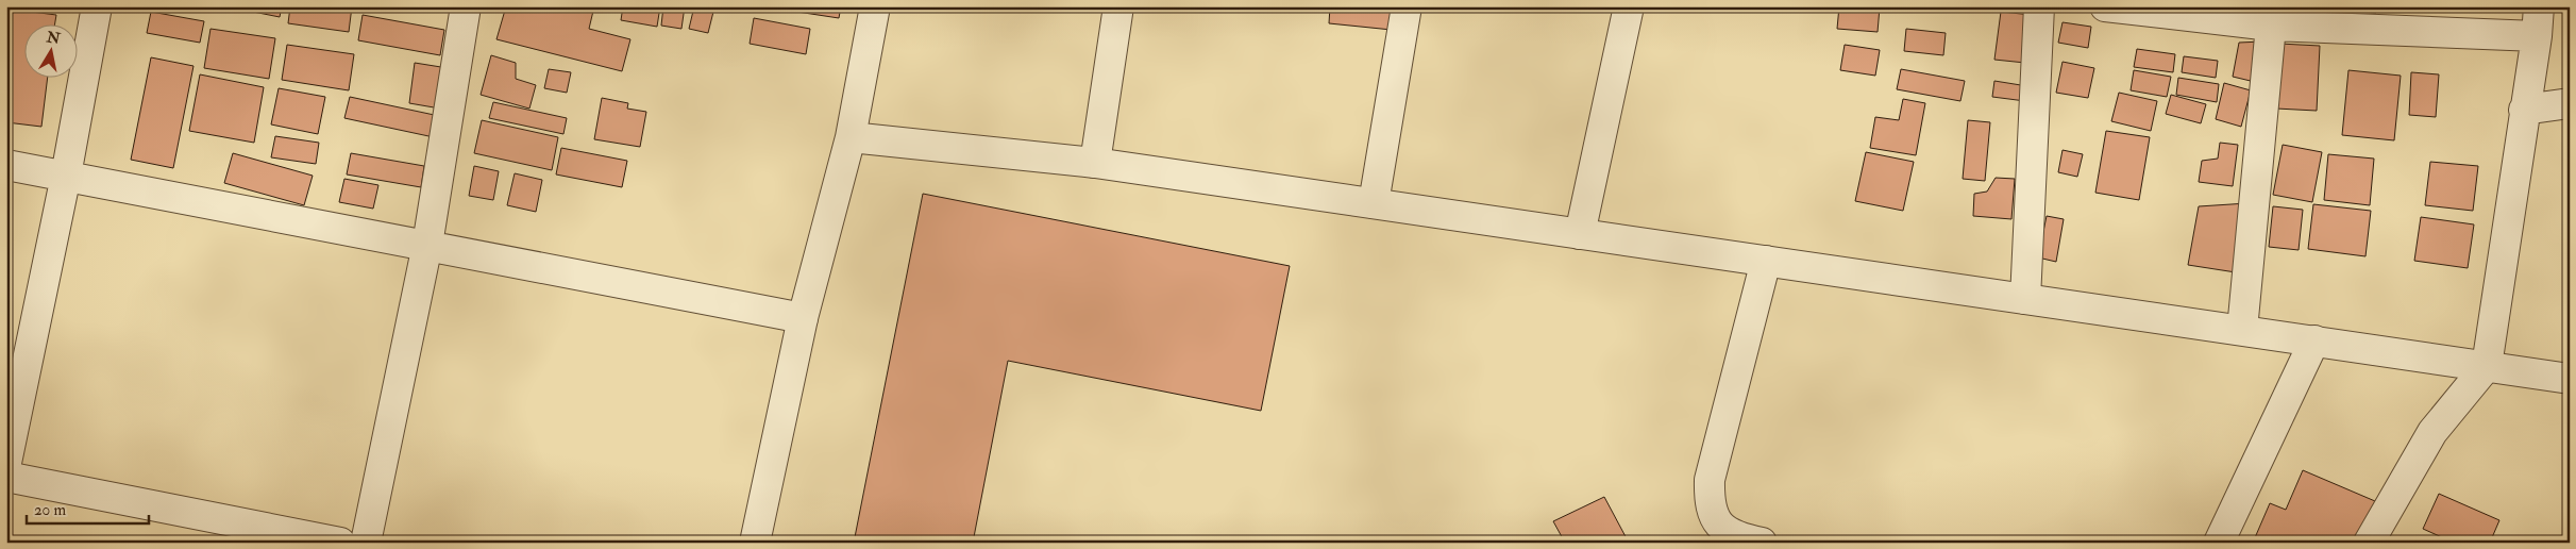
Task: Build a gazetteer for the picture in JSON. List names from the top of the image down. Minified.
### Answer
{"scale_bar":"20 m","north":"top"}
